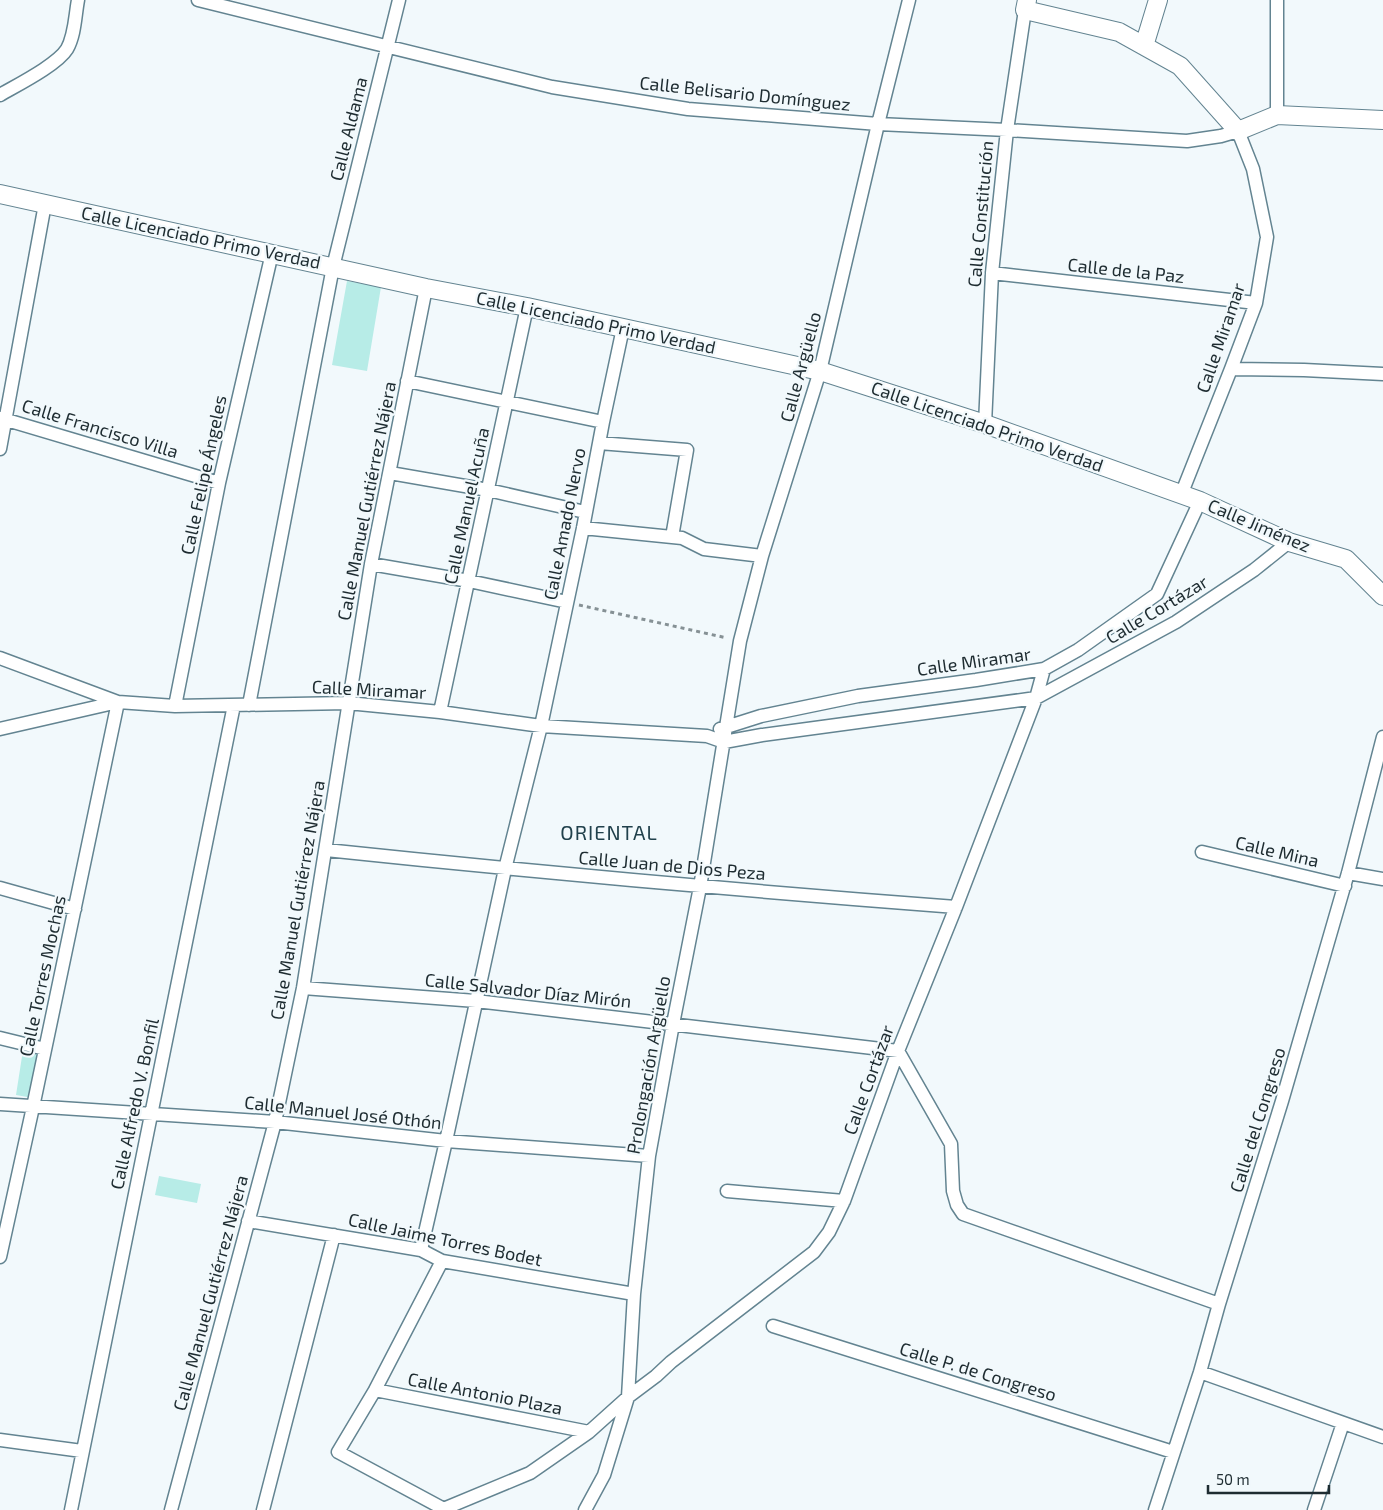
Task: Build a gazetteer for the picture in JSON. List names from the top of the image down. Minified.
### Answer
{"streets":{"street":["Calle Belisario Domínguez","Calle Aldama","Calle Constitución","Calle Licenciado Primo Verdad","Calle de la Paz","Calle Miramar","Calle Argüello","Calle Francisco Villa","Calle Felipe Ángeles","Calle Manuel Gutiérrez Nájera","Calle Manuel Acuña","Calle Amado Nervo","Calle Jiménez","Calle Cortázar","Calle Mina","Calle Juan de Dios Peza","Calle Torres Mochas","Calle Salvador Díaz Mirón","Prolongación Argüello","Calle Alfredo V. Bonfil","Calle Manuel José Othón","Calle del Congreso","Calle Jaime Torres Bodet","Calle P. de Congreso","Calle Antonio Plaza"]},"crossings":[["Calle Belisario Domínguez","Calle Aldama"],["Calle Belisario Domínguez","Calle Constitución"],["Calle Belisario Domínguez","Calle Miramar"],["Calle Belisario Domínguez","Calle Argüello"],["Calle Aldama","Calle Licenciado Primo Verdad"],["Calle Constitución","Calle Licenciado Primo Verdad"],["Calle Constitución","Calle de la Paz"],["Calle Licenciado Primo Verdad","Calle Miramar"],["Calle Licenciado Primo Verdad","Calle Argüello"],["Calle Licenciado Primo Verdad","Calle Felipe Ángeles"],["Calle Licenciado Primo Verdad","Calle Manuel Gutiérrez Nájera"],["Calle Licenciado Primo Verdad","Calle Manuel Acuña"],["Calle Licenciado Primo Verdad","Calle Amado Nervo"],["Calle Licenciado Primo Verdad","Calle Jiménez"],["Calle de la Paz","Calle Miramar"],["Calle Miramar","Calle Argüello"],["Calle Miramar","Calle Felipe Ángeles"],["Calle Miramar","Calle Manuel Gutiérrez Nájera"],["Calle Miramar","Calle Manuel Acuña"],["Calle Miramar","Calle Amado Nervo"],["Calle Miramar","Calle Jiménez"],["Calle Miramar","Calle Cortázar"],["Calle Miramar","Calle Torres Mochas"],["Calle Miramar","Prolongación Argüello"],["Calle Miramar","Calle Alfredo V. Bonfil"],["Calle Argüello","Prolongación Argüello"],["Calle Francisco Villa","Calle Felipe Ángeles"],["Calle Manuel Gutiérrez Nájera","Calle Juan de Dios Peza"],["Calle Manuel Gutiérrez Nájera","Calle Salvador Díaz Mirón"],["Calle Manuel Gutiérrez Nájera","Calle Manuel José Othón"],["Calle Manuel Gutiérrez Nájera","Calle Jaime Torres Bodet"],["Calle Amado Nervo","Calle Juan de Dios Peza"],["Calle Amado Nervo","Calle Salvador Díaz Mirón"],["Calle Amado Nervo","Calle Manuel José Othón"],["Calle Amado Nervo","Calle Jaime Torres Bodet"],["Calle Jiménez","Calle Cortázar"],["Calle Cortázar","Calle Juan de Dios Peza"],["Calle Cortázar","Calle Salvador Díaz Mirón"],["Calle Cortázar","Prolongación Argüello"],["Calle Cortázar","Calle Antonio Plaza"],["Calle Mina","Calle del Congreso"],["Calle Juan de Dios Peza","Prolongación Argüello"],["Calle Torres Mochas","Calle Manuel José Othón"],["Calle Salvador Díaz Mirón","Prolongación Argüello"],["Prolongación Argüello","Calle Manuel José Othón"],["Prolongación Argüello","Calle Jaime Torres Bodet"],["Calle Alfredo V. Bonfil","Calle Manuel José Othón"],["Calle del Congreso","Calle P. de Congreso"]],"districts":["ORIENTAL"],"scale_bar":"50 m"}
